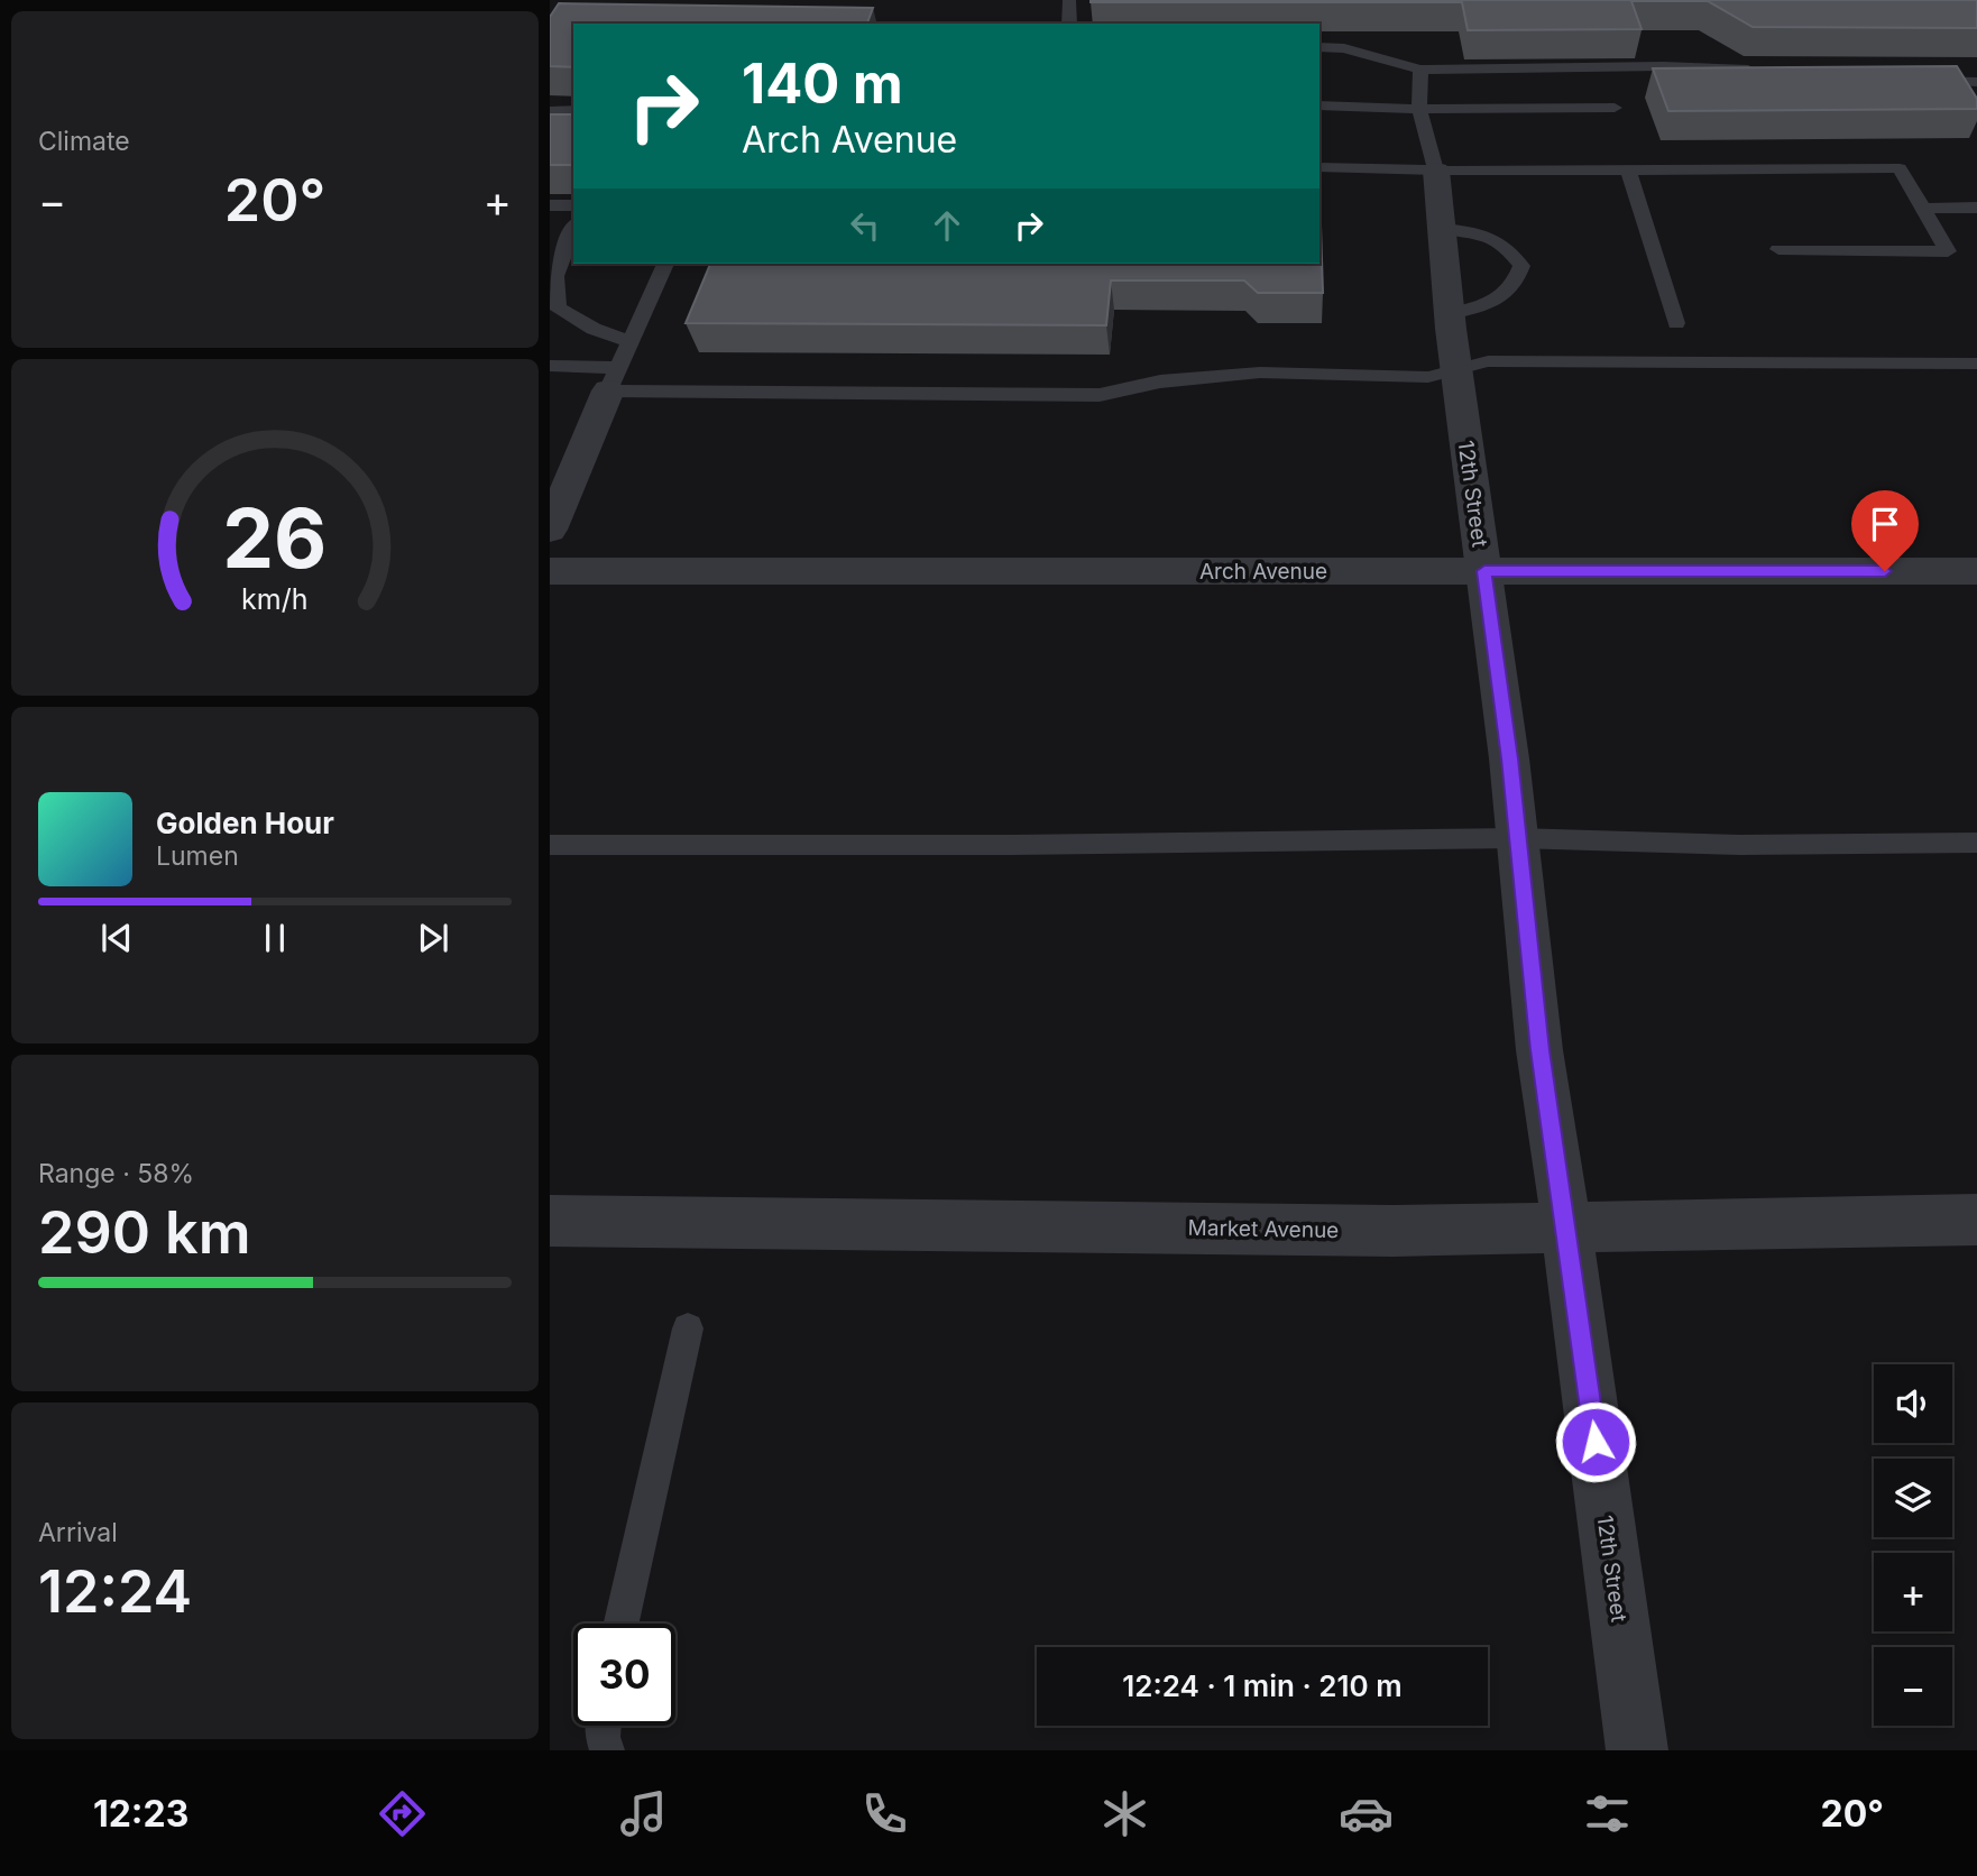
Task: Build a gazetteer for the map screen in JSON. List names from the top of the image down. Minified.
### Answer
{"streets":{"street":["12th Street","Arch Avenue","Market Avenue"]},"crossings":[["12th Street","Arch Avenue"],["12th Street","Market Avenue"]],"page":{"tile":["Climate",["Range · 58%","290 km"],["Arrival","12:24"]],"turn":["140 m","Arch Avenue"],"heat":["−","20°","+"],"song":["Golden Hour","Lumen"],"map_buttons":["+","−"],"limit":"30","trip":"12:24 · 1 min · 210 m","tabs":["12:23","20°"],"gauge":["26","km/h"]}}
